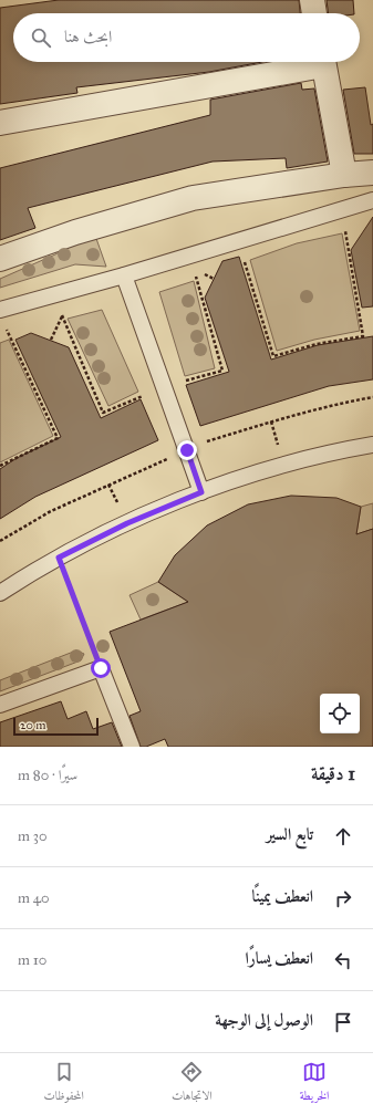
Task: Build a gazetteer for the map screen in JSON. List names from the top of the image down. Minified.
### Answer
{"scale_bar":"20 m","page":{"search":"ابحث هنا","scale":"20 m","heading":["1 دقيقة","سيرًا · 80 m"],"list":[["تابع السير","30 m"],["انعطف يمينًا","40 m"],["انعطف يسارًا","10 m"],"الوصول إلى الوجهة"],"nav":["الخريطة","الاتجاهات","المحفوظات"]}}
